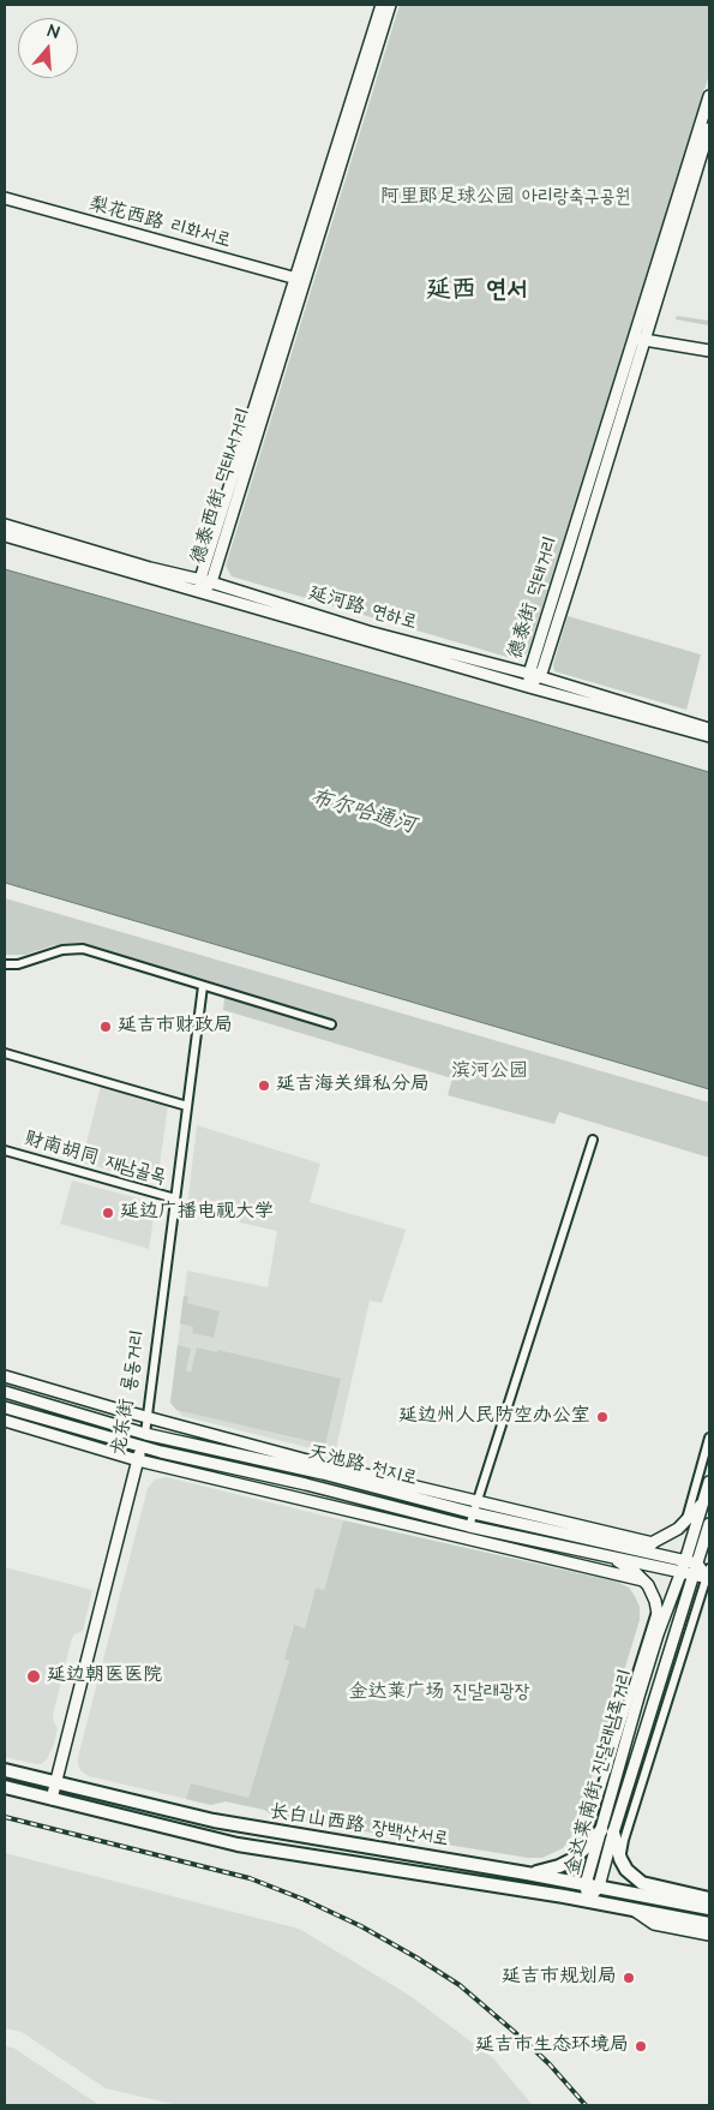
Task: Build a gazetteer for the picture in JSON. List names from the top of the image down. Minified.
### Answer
{"streets":{"main road":["梨花西路 리화서로","德泰西街 덕태서거리","德泰街 덕태거리","延河路 연하로","龙东街 룡동거리","天池路 천지로","金达莱南街 진달래남쪽거리","长白山西路 장백산서로"],"street":["财南胡同 재남골목"]},"crossings":[["梨花西路 리화서로","德泰西街 덕태서거리"],["德泰西街 덕태서거리","延河路 연하로"],["德泰街 덕태거리","延河路 연하로"],["财南胡同 재남골목","龙东街 룡동거리"],["龙东街 룡동거리","天池路 천지로"],["龙东街 룡동거리","长白山西路 장백산서로"],["天池路 천지로","金达莱南街 진달래남쪽거리"],["金达莱南街 진달래남쪽거리","长白山西路 장백산서로"]],"districts":["延西 연서"],"water":["布尔哈通河"],"parks":["阿里郎足球公园 아리랑축구공원","滨河公园","金达莱广场 진달래광장"],"places":["延吉市财政局","延吉海关缉私分局","延边广播电视大学","延边州人民防空办公室","延边朝医医院","延吉市规划局","延吉市生态环境局"],"north":"top"}
